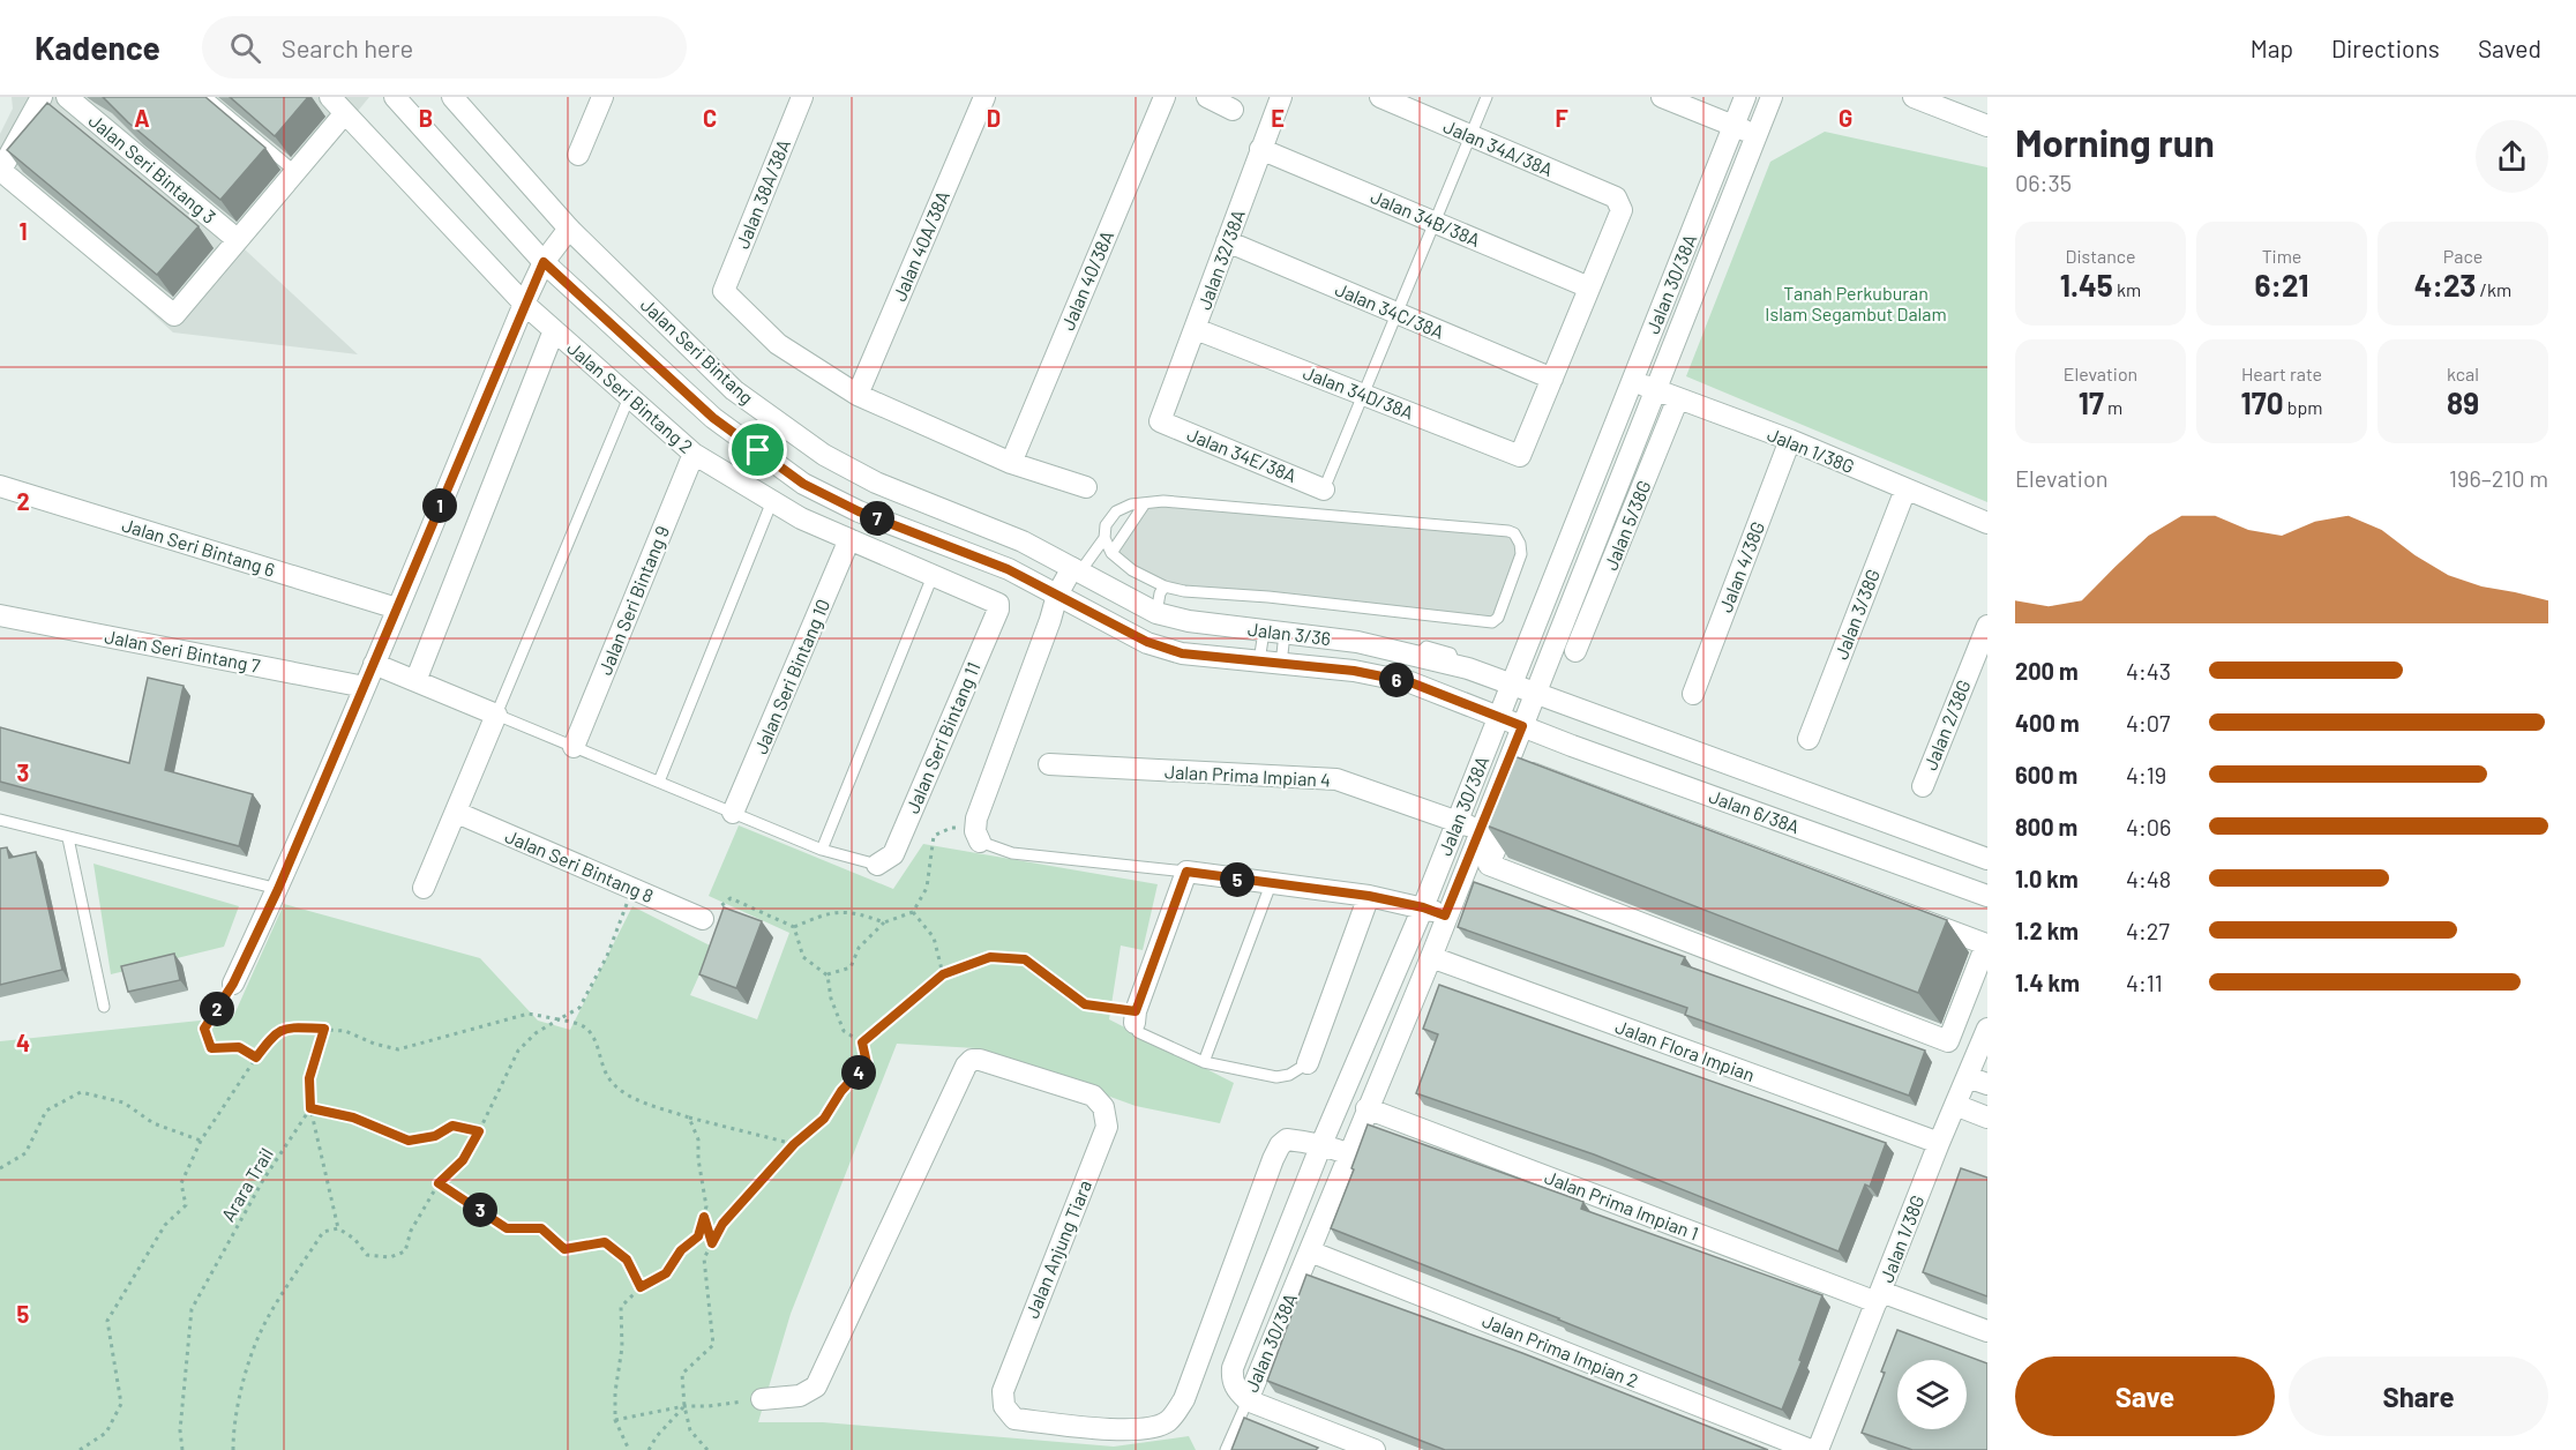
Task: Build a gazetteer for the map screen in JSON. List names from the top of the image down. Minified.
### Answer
{"streets":{"street":["Jalan 34A/38A","Jalan Seri Bintang 3","Jalan 38A/38A","Jalan 34B/38A","Jalan 40A/38A","Jalan 32/38A","Jalan 40/38A","Jalan 30/38A","Jalan 34C/38A","Jalan Seri Bintang","Jalan 34D/38A","Jalan Seri Bintang 2","Jalan 1/38G","Jalan 34E/38A","Jalan 5/38G","Jalan Seri Bintang 6","Jalan 4/38G","Jalan Seri Bintang 9","Jalan 3/38G","Jalan 3/36","Jalan Seri Bintang 7","Jalan Seri Bintang 10","Jalan 2/38G","Jalan Seri Bintang 11","Jalan Prima Impian 4","Jalan 6/38A","Jalan Seri Bintang 8","Jalan Flora Impian","Jalan Prima Impian 1","Jalan Anjung Tiara","Jalan Prima Impian 2"],"path":["Arara Trail"]},"crossings":[["Jalan 34A/38A","Jalan 34B/38A"],["Jalan 38A/38A","Jalan 40A/38A"],["Jalan 34B/38A","Jalan 32/38A"],["Jalan 32/38A","Jalan 34C/38A"],["Jalan 32/38A","Jalan 34D/38A"],["Jalan 32/38A","Jalan 34E/38A"],["Jalan 30/38A","Jalan 1/38G"],["Jalan 30/38A","Jalan 3/36"],["Jalan 30/38A","Jalan Prima Impian 4"],["Jalan 30/38A","Jalan 6/38A"],["Jalan 30/38A","Jalan Flora Impian"],["Jalan 30/38A","Jalan Prima Impian 1"],["Jalan 30/38A","Jalan Anjung Tiara"],["Jalan 30/38A","Jalan Prima Impian 2"],["Jalan 34C/38A","Jalan 34D/38A"],["Jalan Seri Bintang","Jalan 3/36"],["Jalan Seri Bintang 2","Jalan Seri Bintang 9"],["Jalan Seri Bintang 2","Jalan Seri Bintang 10"],["Jalan Seri Bintang 2","Jalan Seri Bintang 11"],["Jalan 1/38G","Jalan 5/38G"],["Jalan 1/38G","Jalan 4/38G"],["Jalan 1/38G","Jalan 3/38G"],["Jalan 1/38G","Jalan Flora Impian"],["Jalan 1/38G","Jalan Prima Impian 1"],["Jalan 3/36","Jalan 6/38A"]],"parks":["Tanah Perkuburan Islam Segambut Dalam"],"page":{"header":"Kadence","search":"Search here","nav":["Map","Directions","Saved"],"heading":["Morning run","06:35"],"stats":[["Distance","1.45 km"],["Time","6:21"],["Pace","4:23 /km"],["Elevation","17 m"],["Heart rate","170 bpm"],["kcal","89"]],"chart":["Elevation","196–210 m"],"pins":["1","7","6","5","2","4","3"],"list":[{"name":"200 m","note":"4:43"},{"name":"400 m","note":"4:07"},{"name":"600 m","note":"4:19"},{"name":"800 m","note":"4:06"},{"name":"1.0 km","note":"4:48"},{"name":"1.2 km","note":"4:27"},{"name":"1.4 km","note":"4:11"}],"buttons":["Save","Share"]},"grid":{"columns":["A","B","C","D","E","F","G"],"rows":["1","2","3","4","5"]}}
